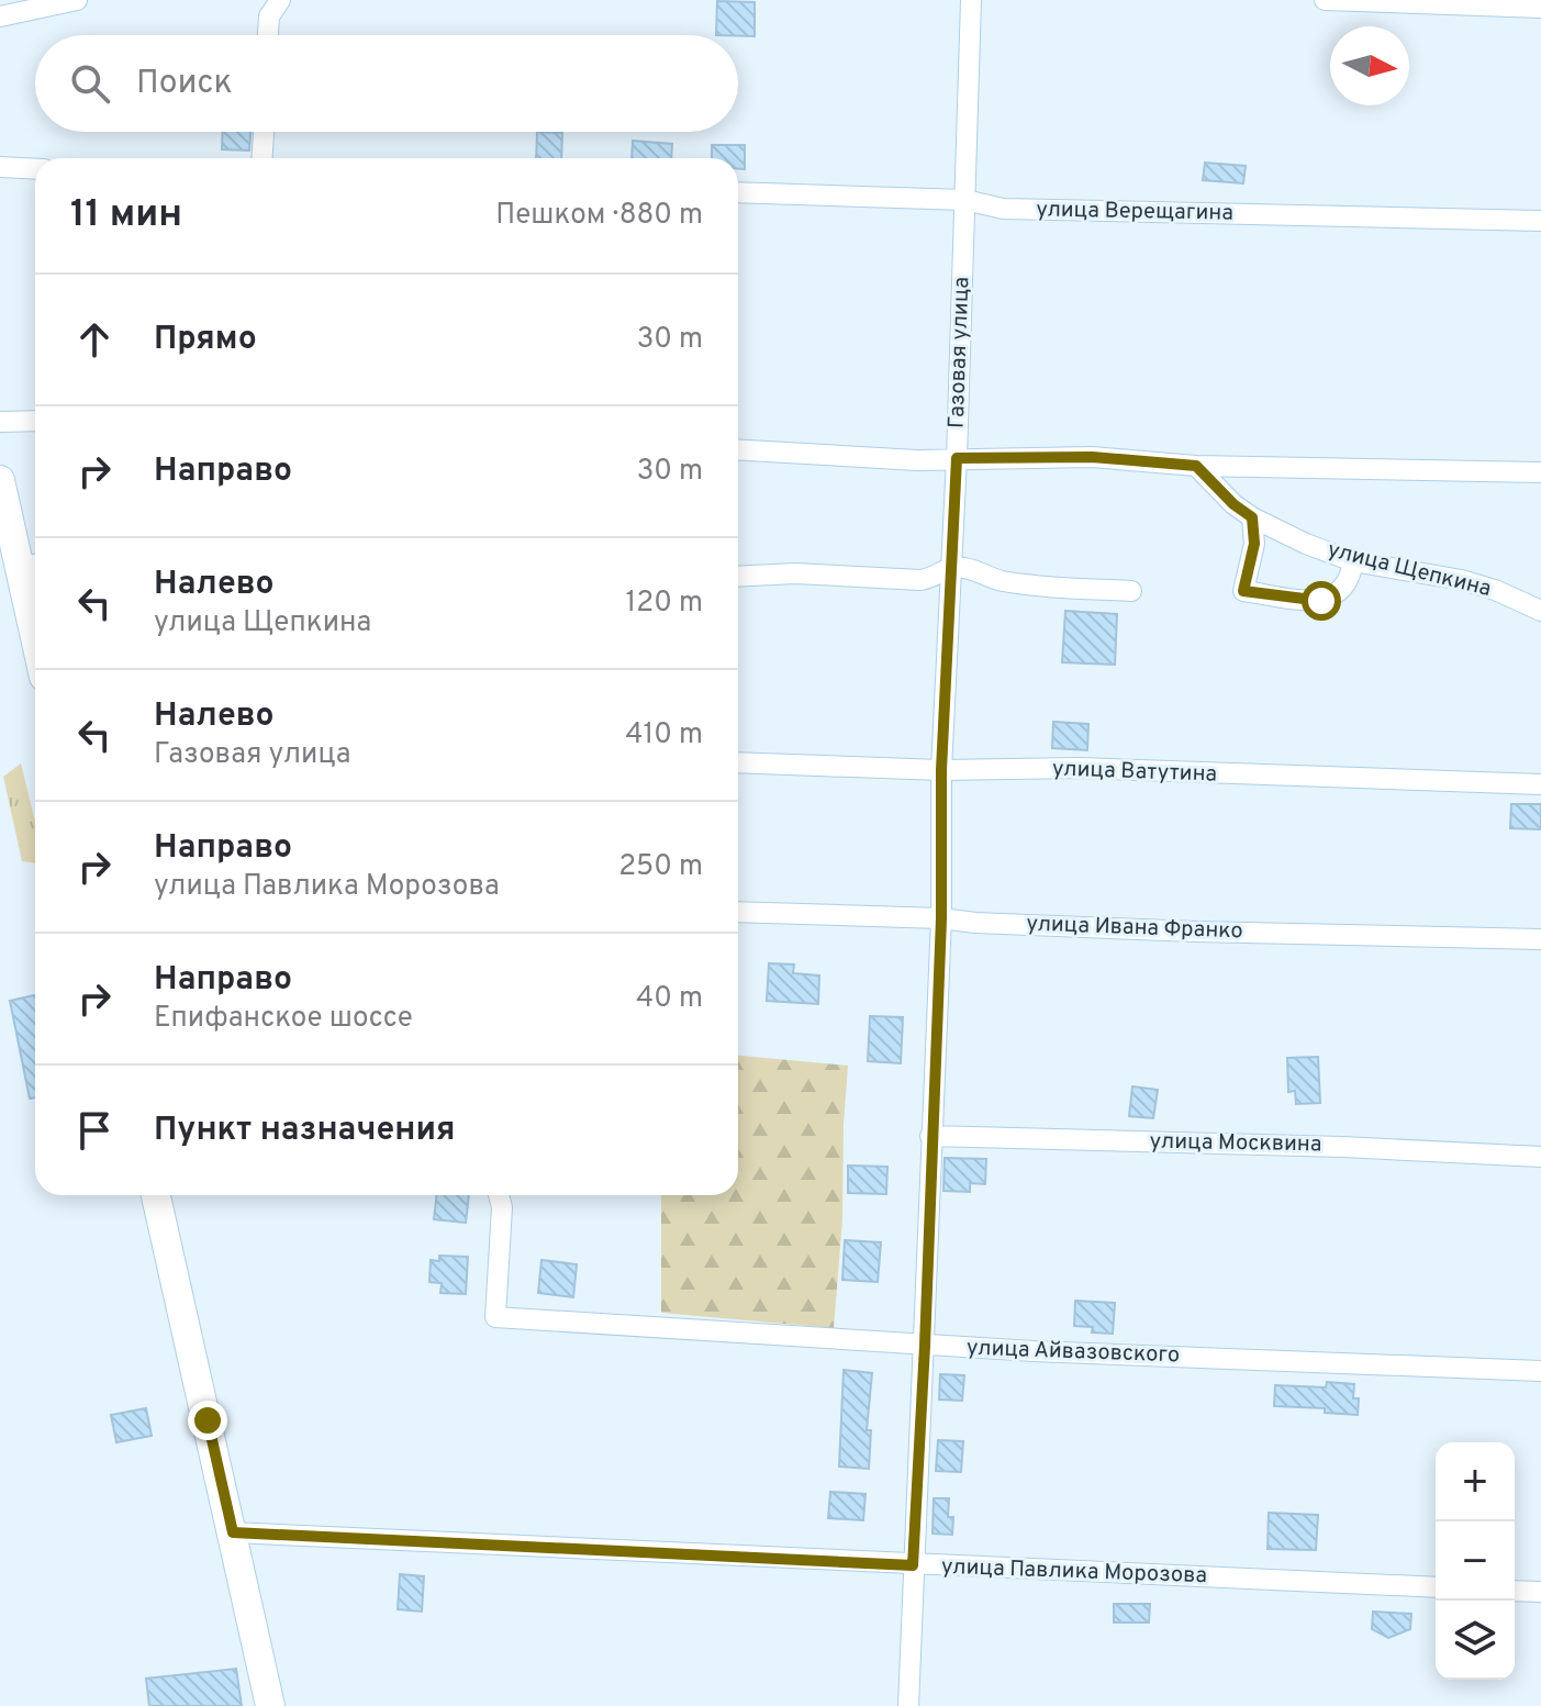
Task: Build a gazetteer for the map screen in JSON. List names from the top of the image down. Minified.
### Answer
{"streets":{"street":["улица Верещагина","Газовая улица","улица Щепкина","улица Ватутина","улица Ивана Франко","улица Москвина","улица Айвазовского","улица Павлика Морозова"]},"crossings":[["улица Верещагина","Газовая улица"],["Газовая улица","улица Ватутина"],["Газовая улица","улица Ивана Франко"],["Газовая улица","улица Москвина"],["Газовая улица","улица Айвазовского"],["Газовая улица","улица Павлика Морозова"]],"north":"right","page":{"search":"Поиск","heading":["11 мин","Пешком · 880 m"],"list":[["Прямо","30 m"],["Направо","30 m"],["Налево","улица Щепкина","120 m"],["Налево","Газовая улица","410 m"],["Направо","улица Павлика Морозова","250 m"],["Направо","Епифанское шоссе","40 m"],"Пункт назначения"],"map_buttons":["+","−"]}}
